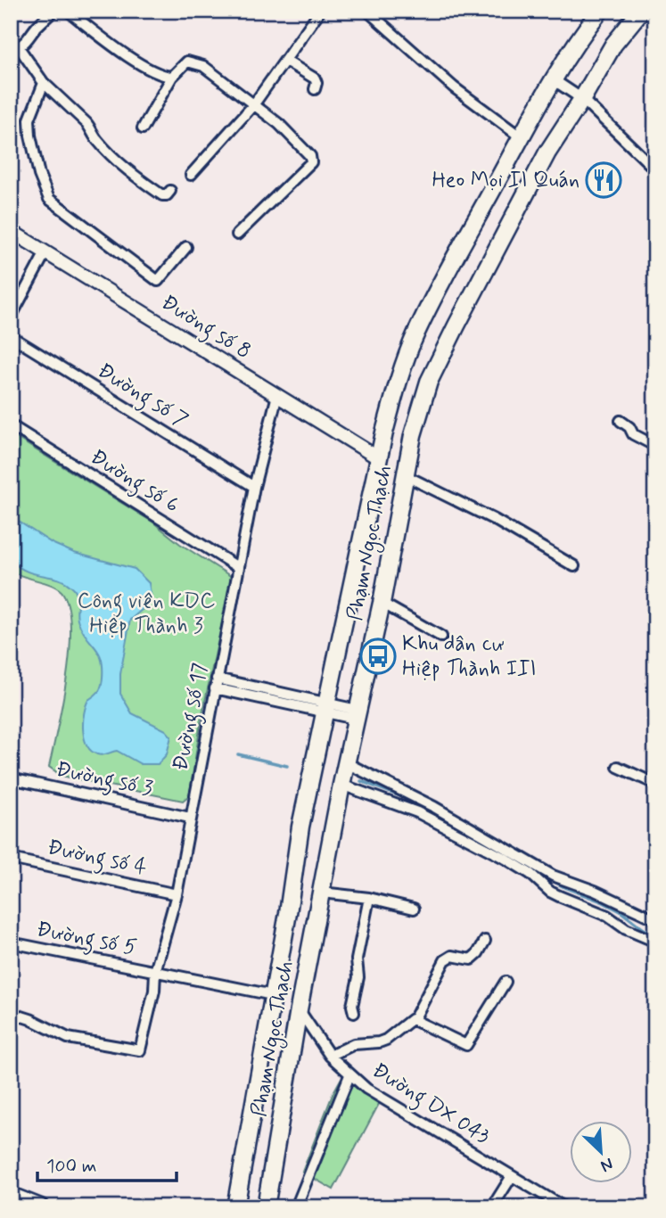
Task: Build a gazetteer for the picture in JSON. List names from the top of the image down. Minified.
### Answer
{"streets":{"main road":["Phạm Ngọc Thạch"],"street":["Đường số 8","Đường số 7","Đường số 6","Đường số 17","Đường số 3","Đường số 4","Đường số 5","Đường DX 043"]},"crossings":[["Đường số 8","Phạm Ngọc Thạch"],["Đường số 8","Đường số 17"],["Đường số 7","Đường số 17"],["Đường số 6","Đường số 17"],["Phạm Ngọc Thạch","Đường số 5"],["Phạm Ngọc Thạch","Đường DX 043"],["Đường số 17","Đường số 3"],["Đường số 17","Đường số 4"],["Đường số 17","Đường số 5"]],"parks":["Công viên KDC Hiệp Thành 3"],"places":{"restaurant":["Heo Mọi II Quán"],"bus stop":["Khu dân cư Hiệp Thành III"]},"scale_bar":"100 m","north":"bottom right"}
